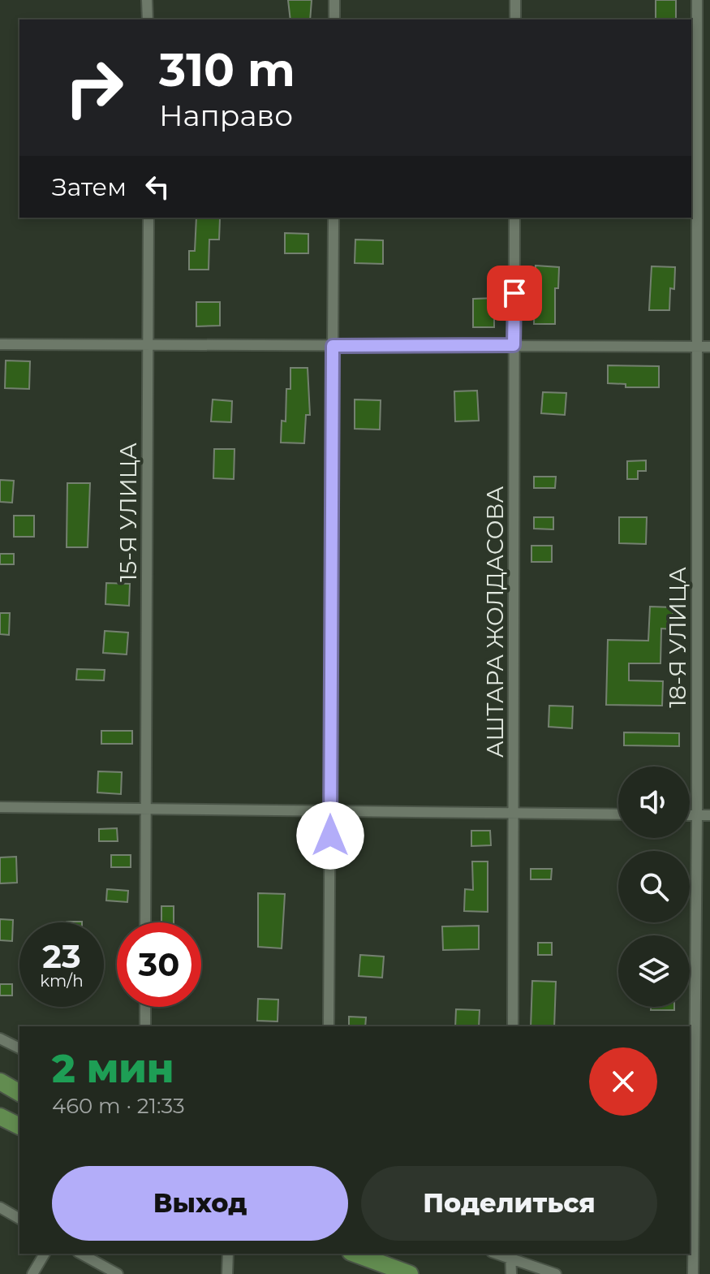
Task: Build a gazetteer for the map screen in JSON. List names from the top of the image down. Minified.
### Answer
{"streets":{"street":["15-Я УЛИЦА","АШТАРА ЖОЛДАСОВА","18-Я УЛИЦА"]},"page":{"turn":["310 m","Направо"],"then":"Затем","speed":"23 km/h","limit":"30","heading":["2 мин","460 m · 21:33"],"buttons":["Выход","Поделиться"]}}
